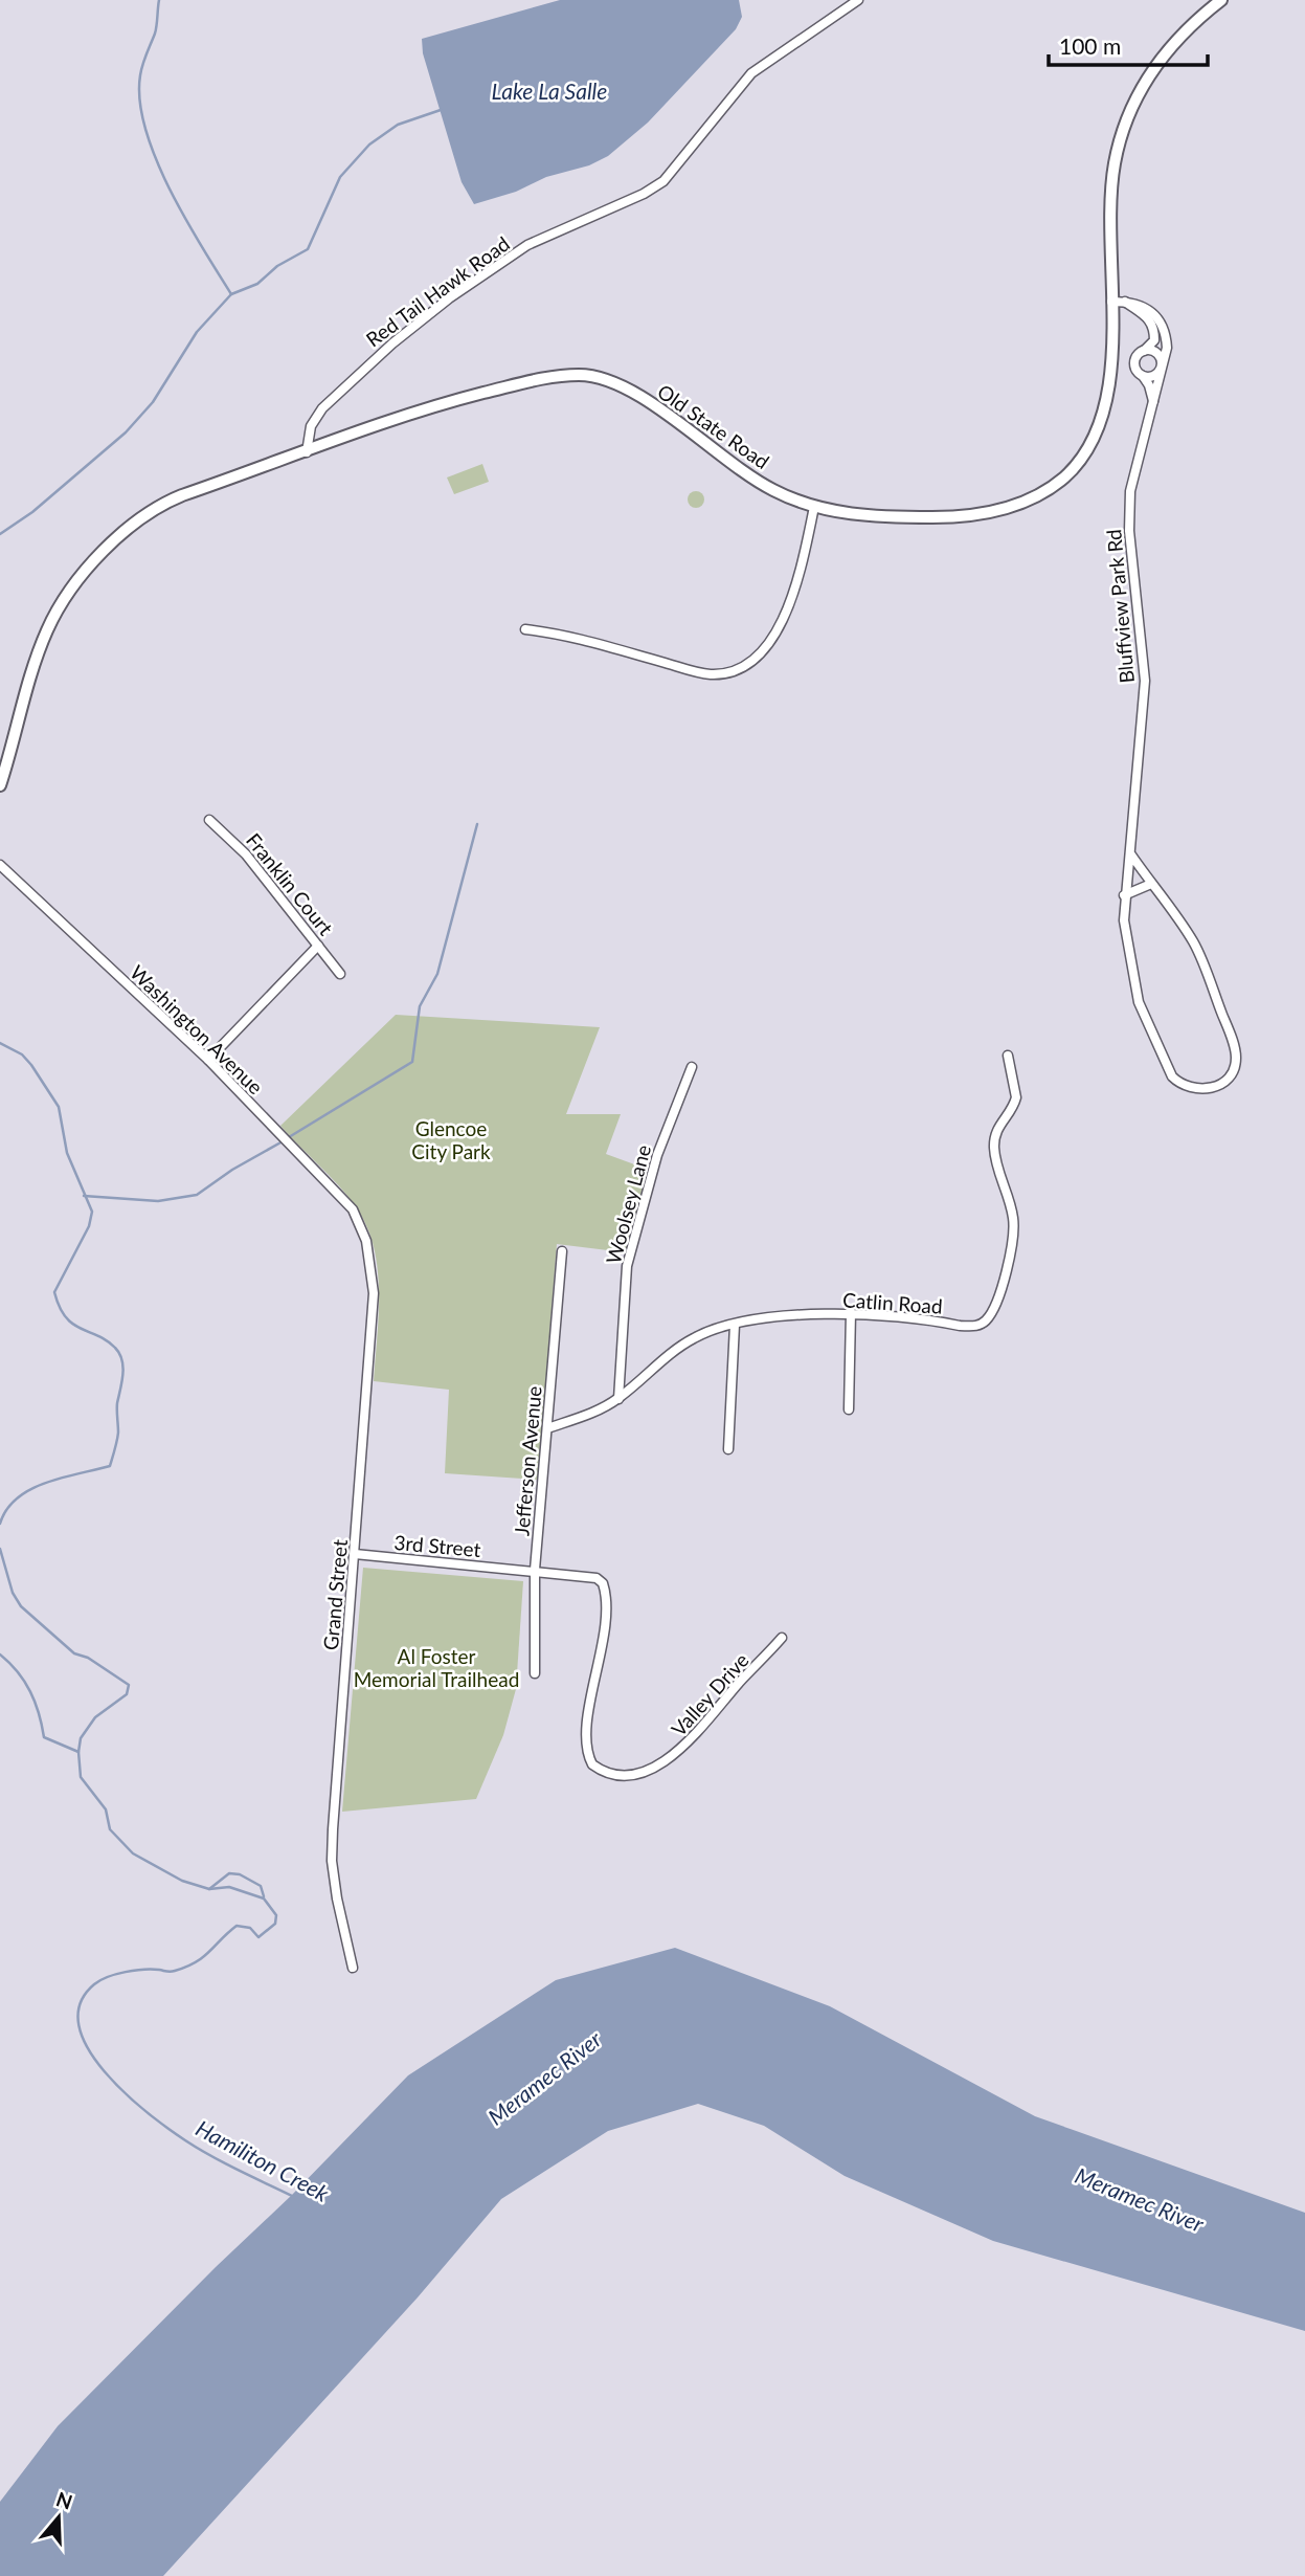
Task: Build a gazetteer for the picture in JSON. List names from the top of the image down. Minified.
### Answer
{"streets":{"street":["Red Tail Hawk Road","Old State Road","Bluffview Park Rd","Franklin Court","Washington Avenue","Woolsey Lane","Catlin Road","Jefferson Avenue","3rd Street","Grand Street","Valley Drive"]},"crossings":[["Red Tail Hawk Road","Old State Road"],["Old State Road","Bluffview Park Rd"],["Washington Avenue","Grand Street"],["Woolsey Lane","Catlin Road"],["Catlin Road","Jefferson Avenue"],["Jefferson Avenue","3rd Street"],["3rd Street","Grand Street"],["3rd Street","Valley Drive"]],"water":["Lake La Salle","Meramec River","Hamiliton Creek"],"parks":["Glencoe City Park","Al Foster Memorial Trailhead"],"scale_bar":"100 m","north":"top"}
